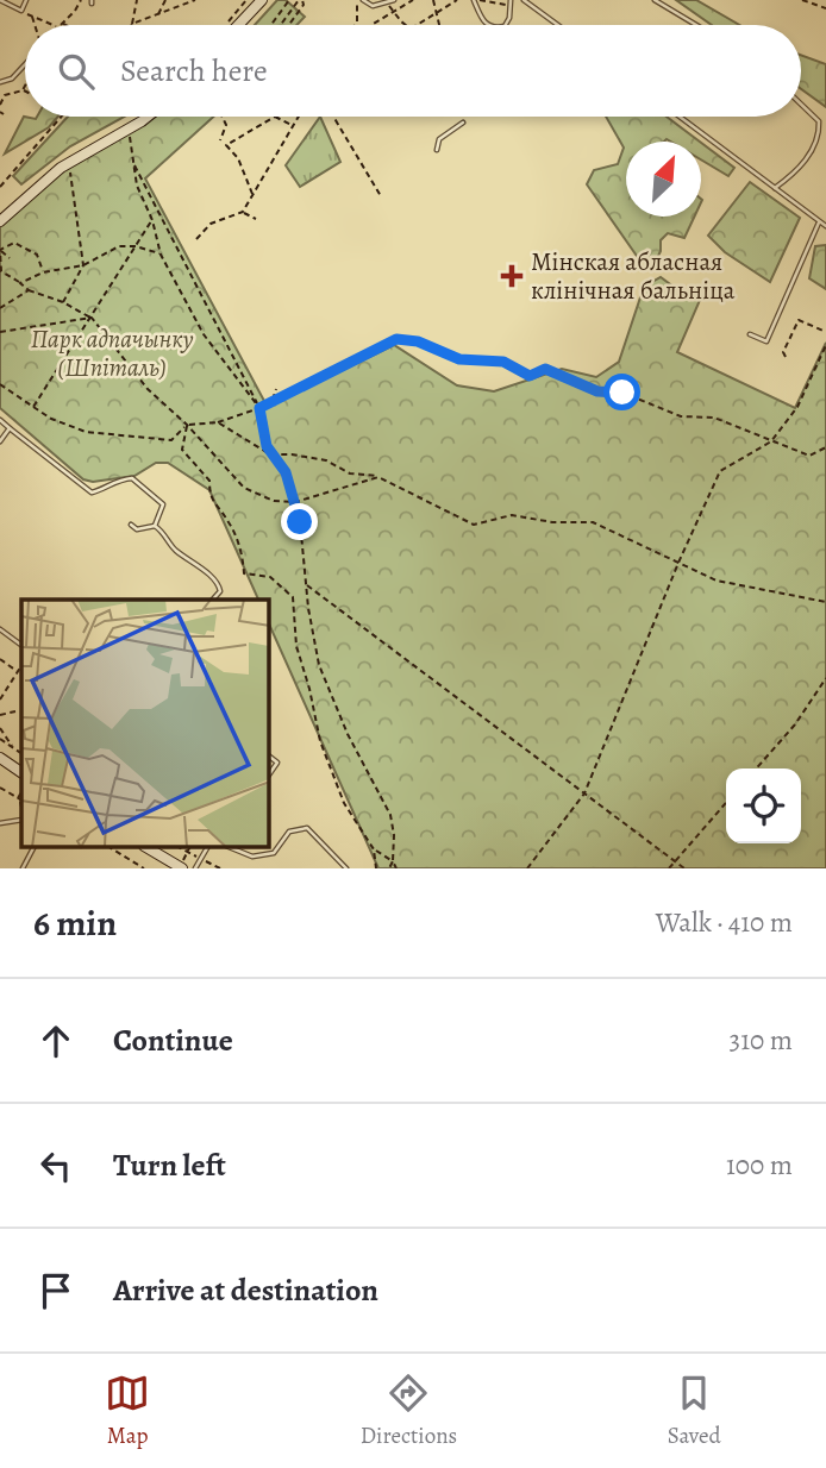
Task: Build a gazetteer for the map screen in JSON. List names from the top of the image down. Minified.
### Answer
{"parks":["Парк адпачынку (Шпіталь)"],"places":{"health":["Мінская абласная клінічная бальніца"]},"north":"top right","page":{"search":"Search here","heading":["6 min","Walk · 410 m"],"list":[["Continue","310 m"],["Turn left","100 m"],"Arrive at destination"],"nav":["Map","Directions","Saved"]}}
